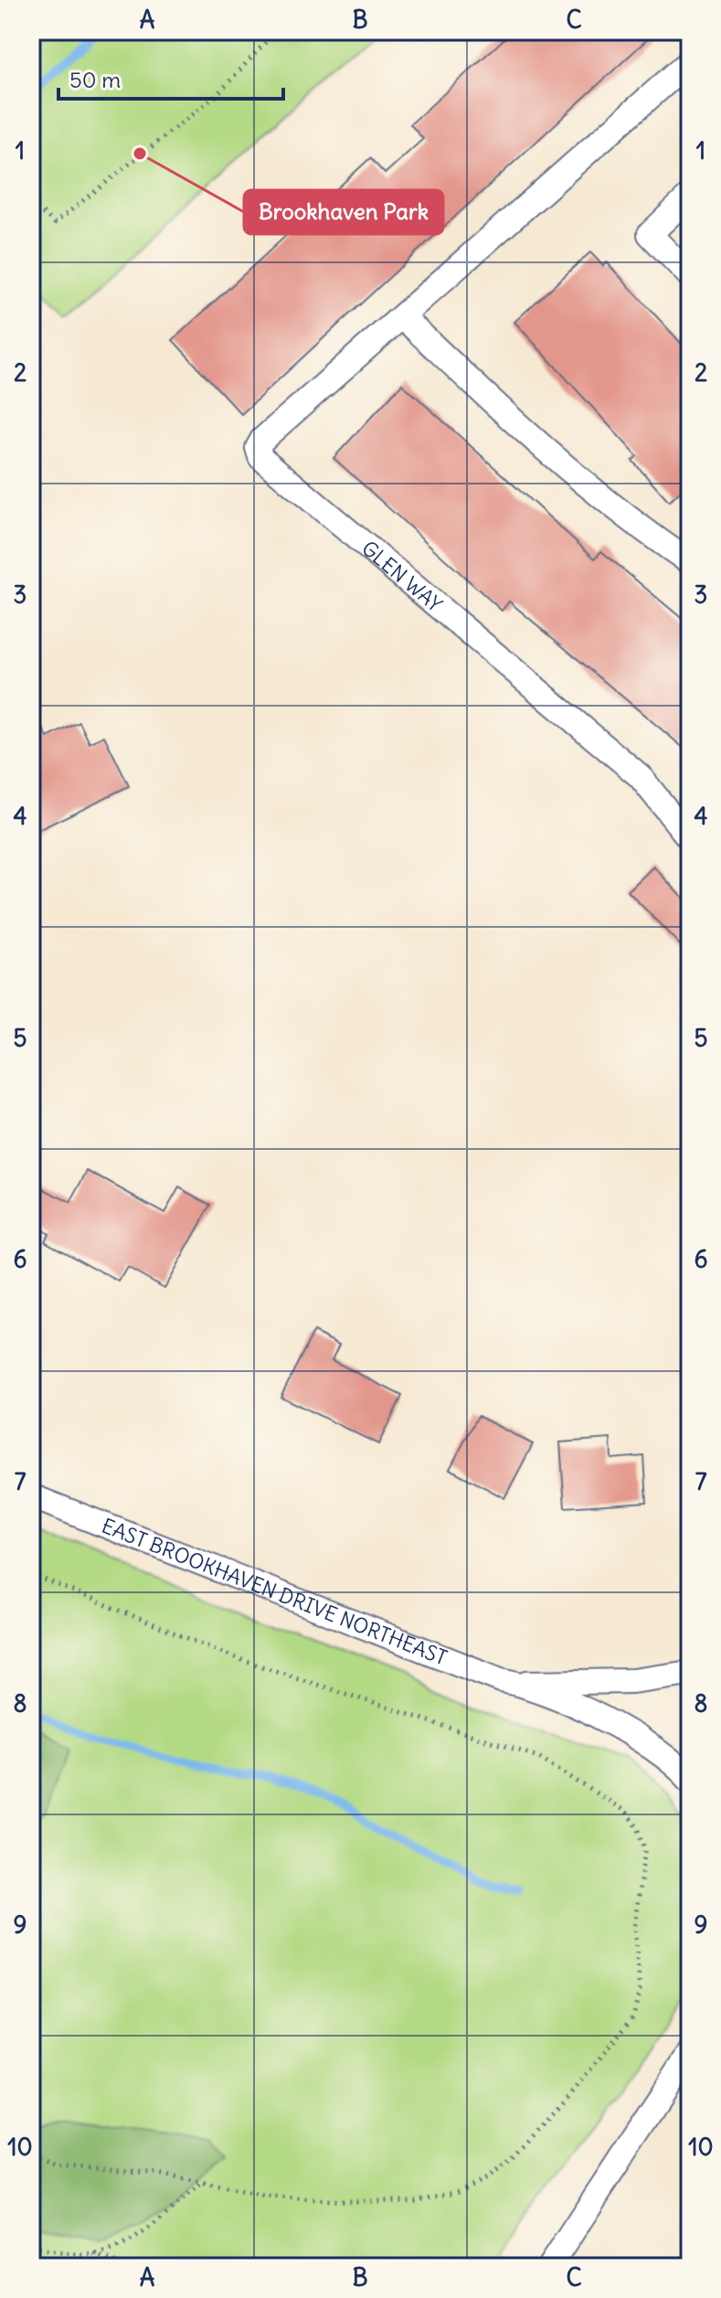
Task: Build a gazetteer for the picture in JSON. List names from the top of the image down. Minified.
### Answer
{"streets":{"street":["GLEN WAY","EAST BROOKHAVEN DRIVE NORTHEAST"]},"places":["Brookhaven Park"],"scale_bar":"50 m","grid":{"columns":["A","B","C"],"rows":["1","2","3","4","5","6","7","8","9","10"]}}
